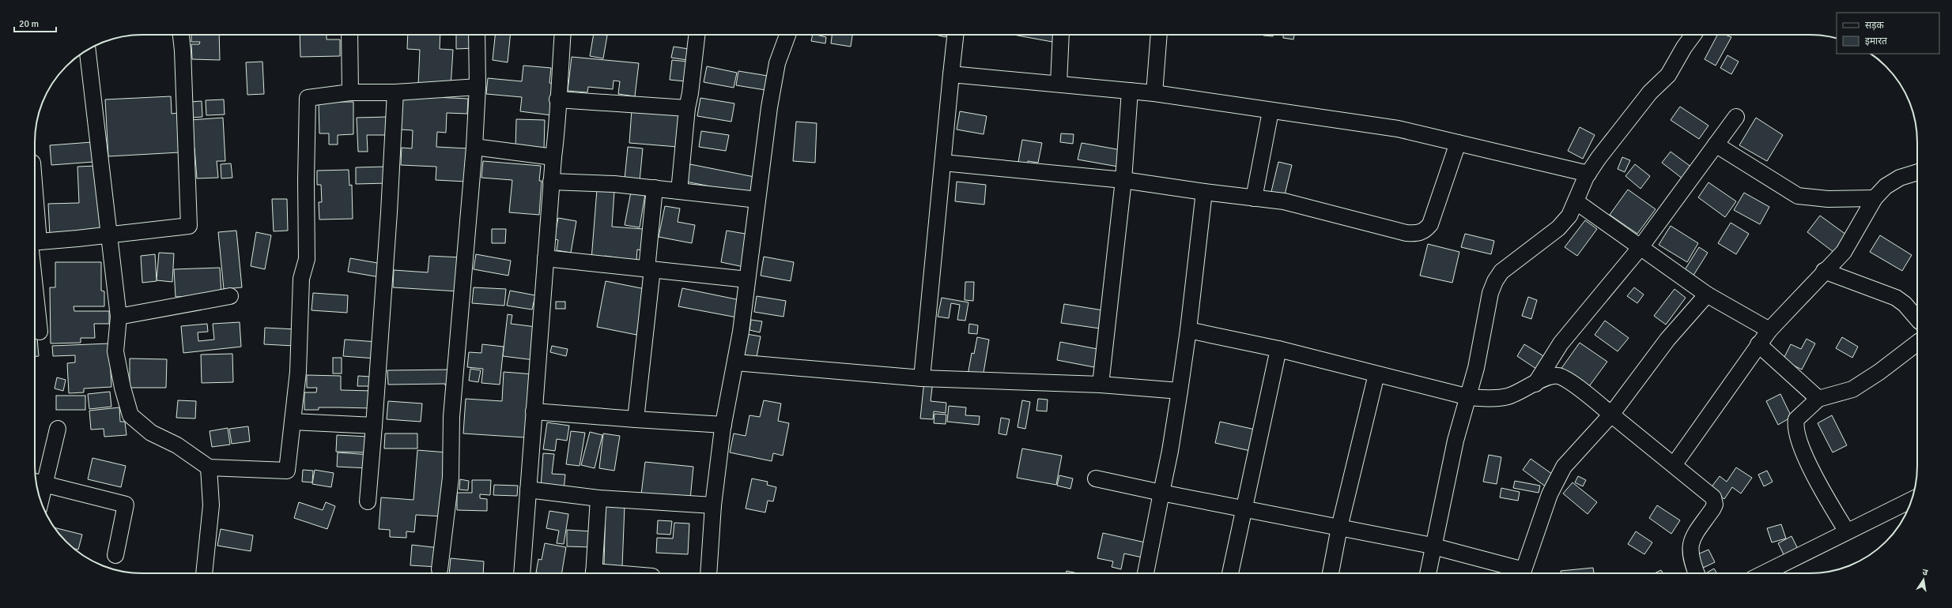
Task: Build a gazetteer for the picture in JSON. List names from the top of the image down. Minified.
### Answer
{"legend":["सड़क","इमारत"],"scale_bar":"20 m","north":"top"}
